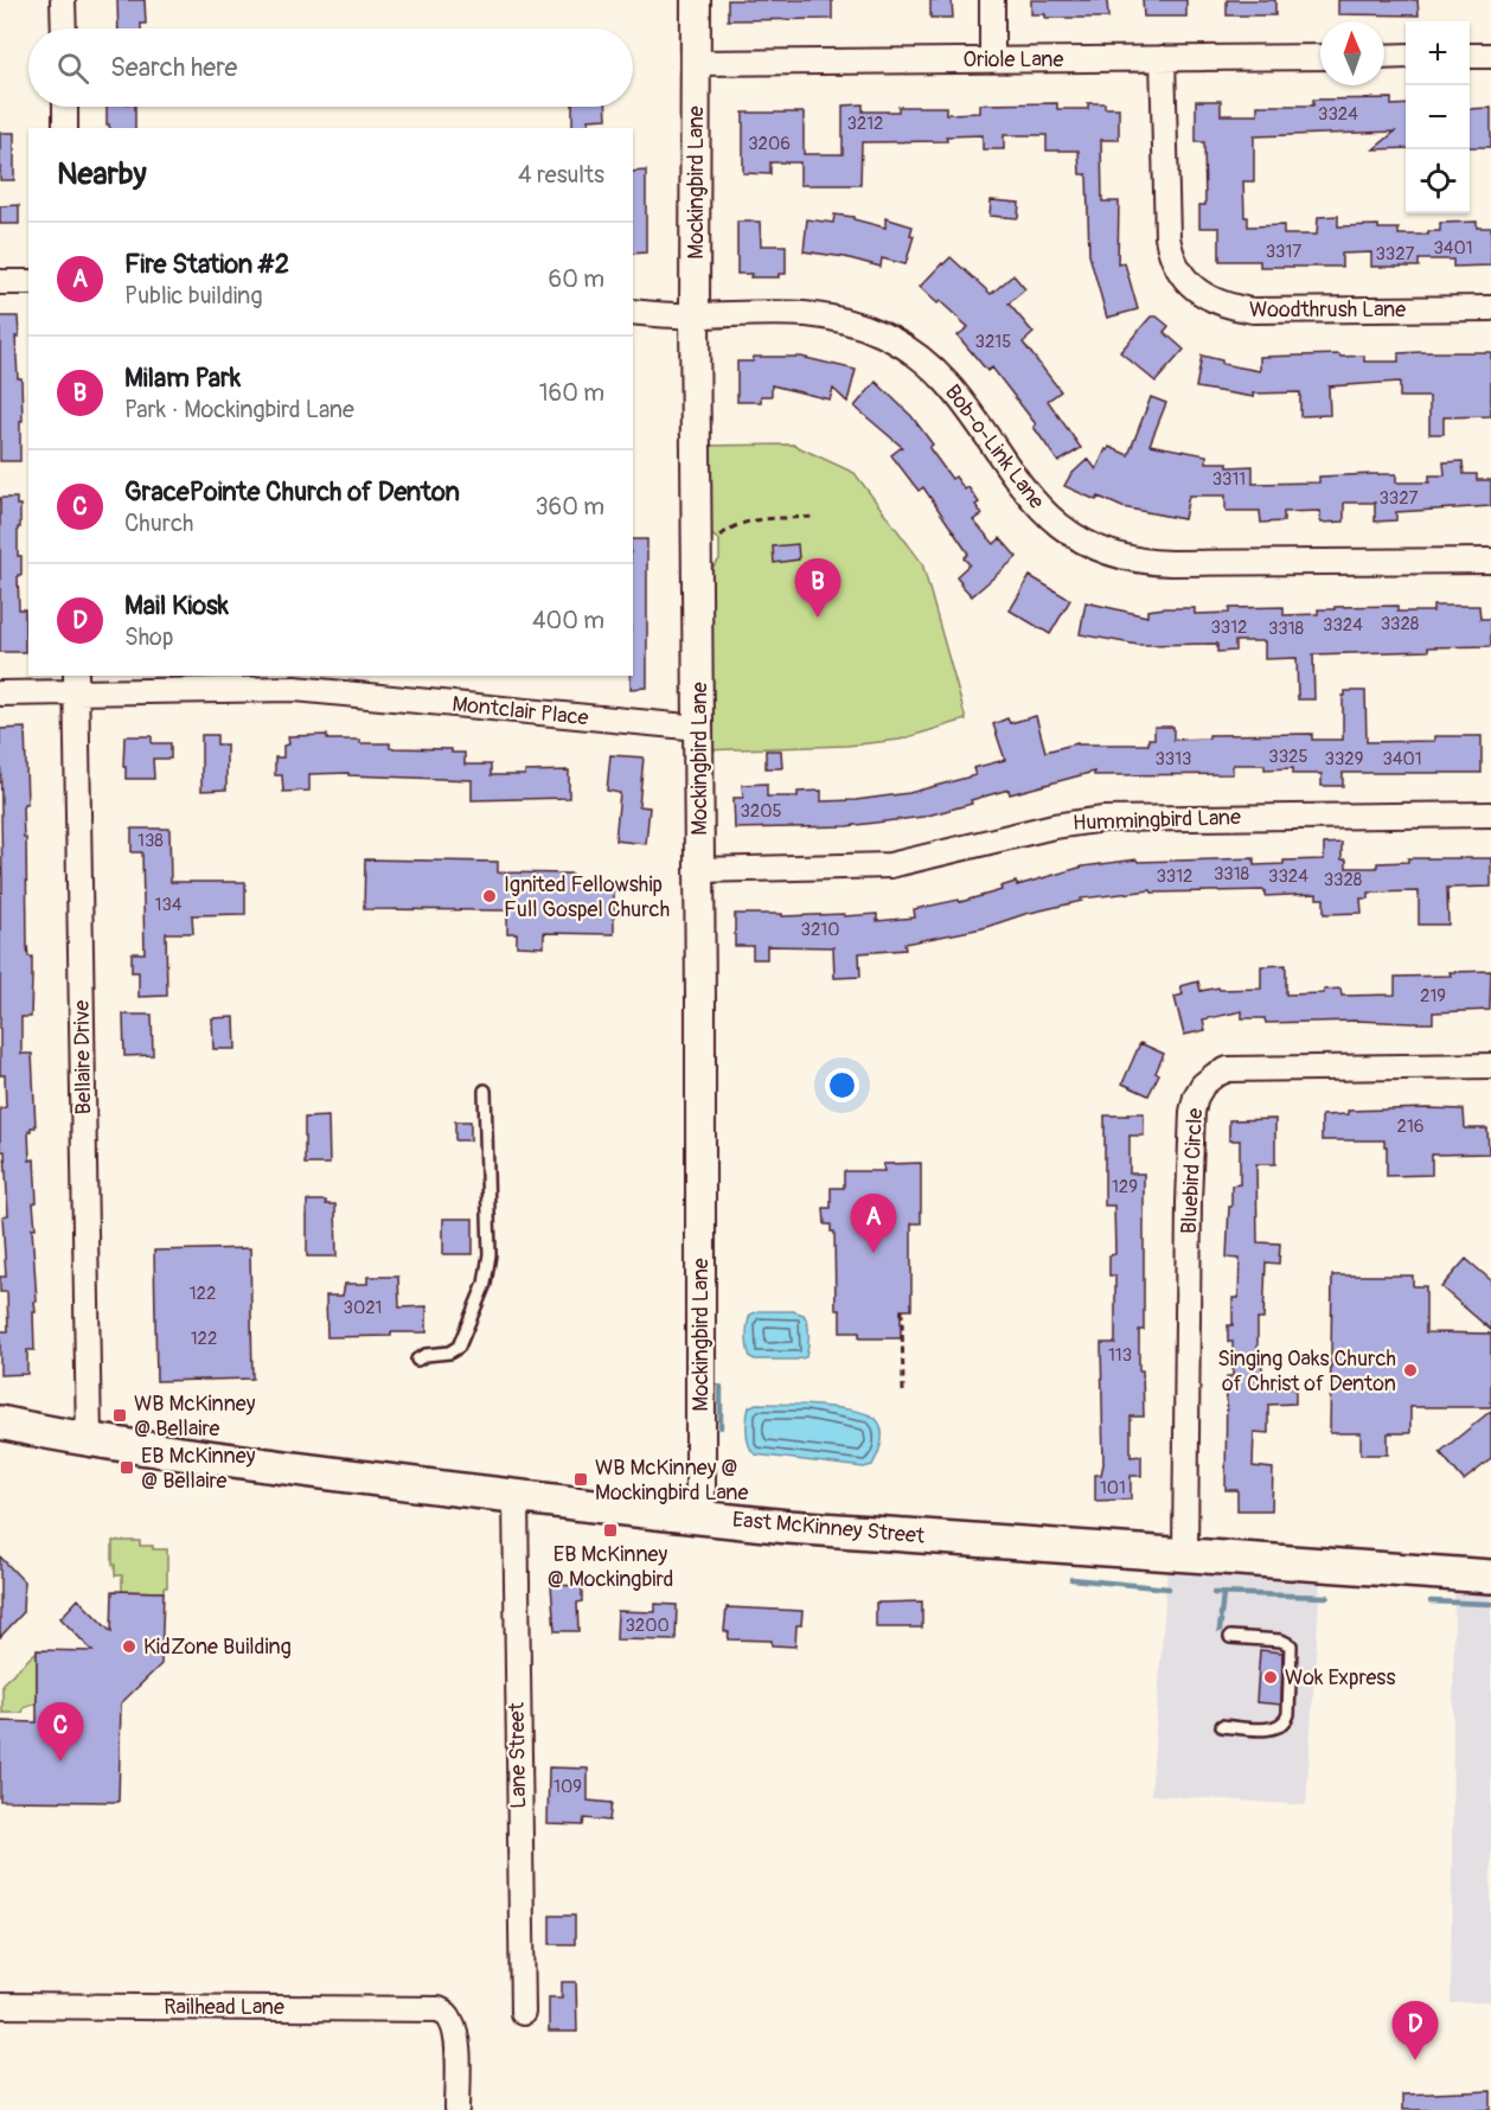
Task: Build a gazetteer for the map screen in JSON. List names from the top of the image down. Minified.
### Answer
{"streets":{"main road":["East McKinney Street"],"street":["Oriole Lane","Mockingbird Lane","Woodthrush Lane","Bob-o-Link Lane","Montclair Place","Hummingbird Lane","Bellaire Drive","Bluebird Circle","Lane Street","Railhead Lane"]},"crossings":[["Oriole Lane","Mockingbird Lane"],["Oriole Lane","Woodthrush Lane"],["Mockingbird Lane","Bob-o-Link Lane"],["Mockingbird Lane","Montclair Place"],["Mockingbird Lane","Hummingbird Lane"],["Mockingbird Lane","East McKinney Street"],["Montclair Place","Bellaire Drive"],["Bellaire Drive","East McKinney Street"],["Bluebird Circle","East McKinney Street"],["East McKinney Street","Lane Street"]],"places":{"other":["Ignited Fellowship Full Gospel Church","Singing Oaks Church of Christ of Denton","KidZone Building","Wok Express"],"transit":["WB McKinney @ Bellaire","EB McKinney @ Bellaire","WB McKinney @ Mockingbird Lane","EB McKinney @ Mockingbird"]},"house_numbers":["3324","3212","3206","3401","3317","3327","3215","3311","3327","3328","3324","3312","3318","3325","3313","3329","3401","3205","138","3318","3312","3324","3328","134","3210","219","216","129","122","3021","122","113","101","3200","109"],"north":"top","page":{"map_buttons":["+","−"],"search":"Search here","heading":["Nearby","4 results"],"list":[{"mark":"A","name":"Fire Station #2","note":"Public building","value":"60 m"},{"mark":"B","name":"Milam Park","note":"Park · Mockingbird Lane","value":"160 m"},{"mark":"C","name":"GracePointe Church of Denton","note":"Church","value":"360 m"},{"mark":"D","name":"Mail Kiosk","note":"Shop","value":"400 m"}],"pins":["B","A","C","D"]}}
